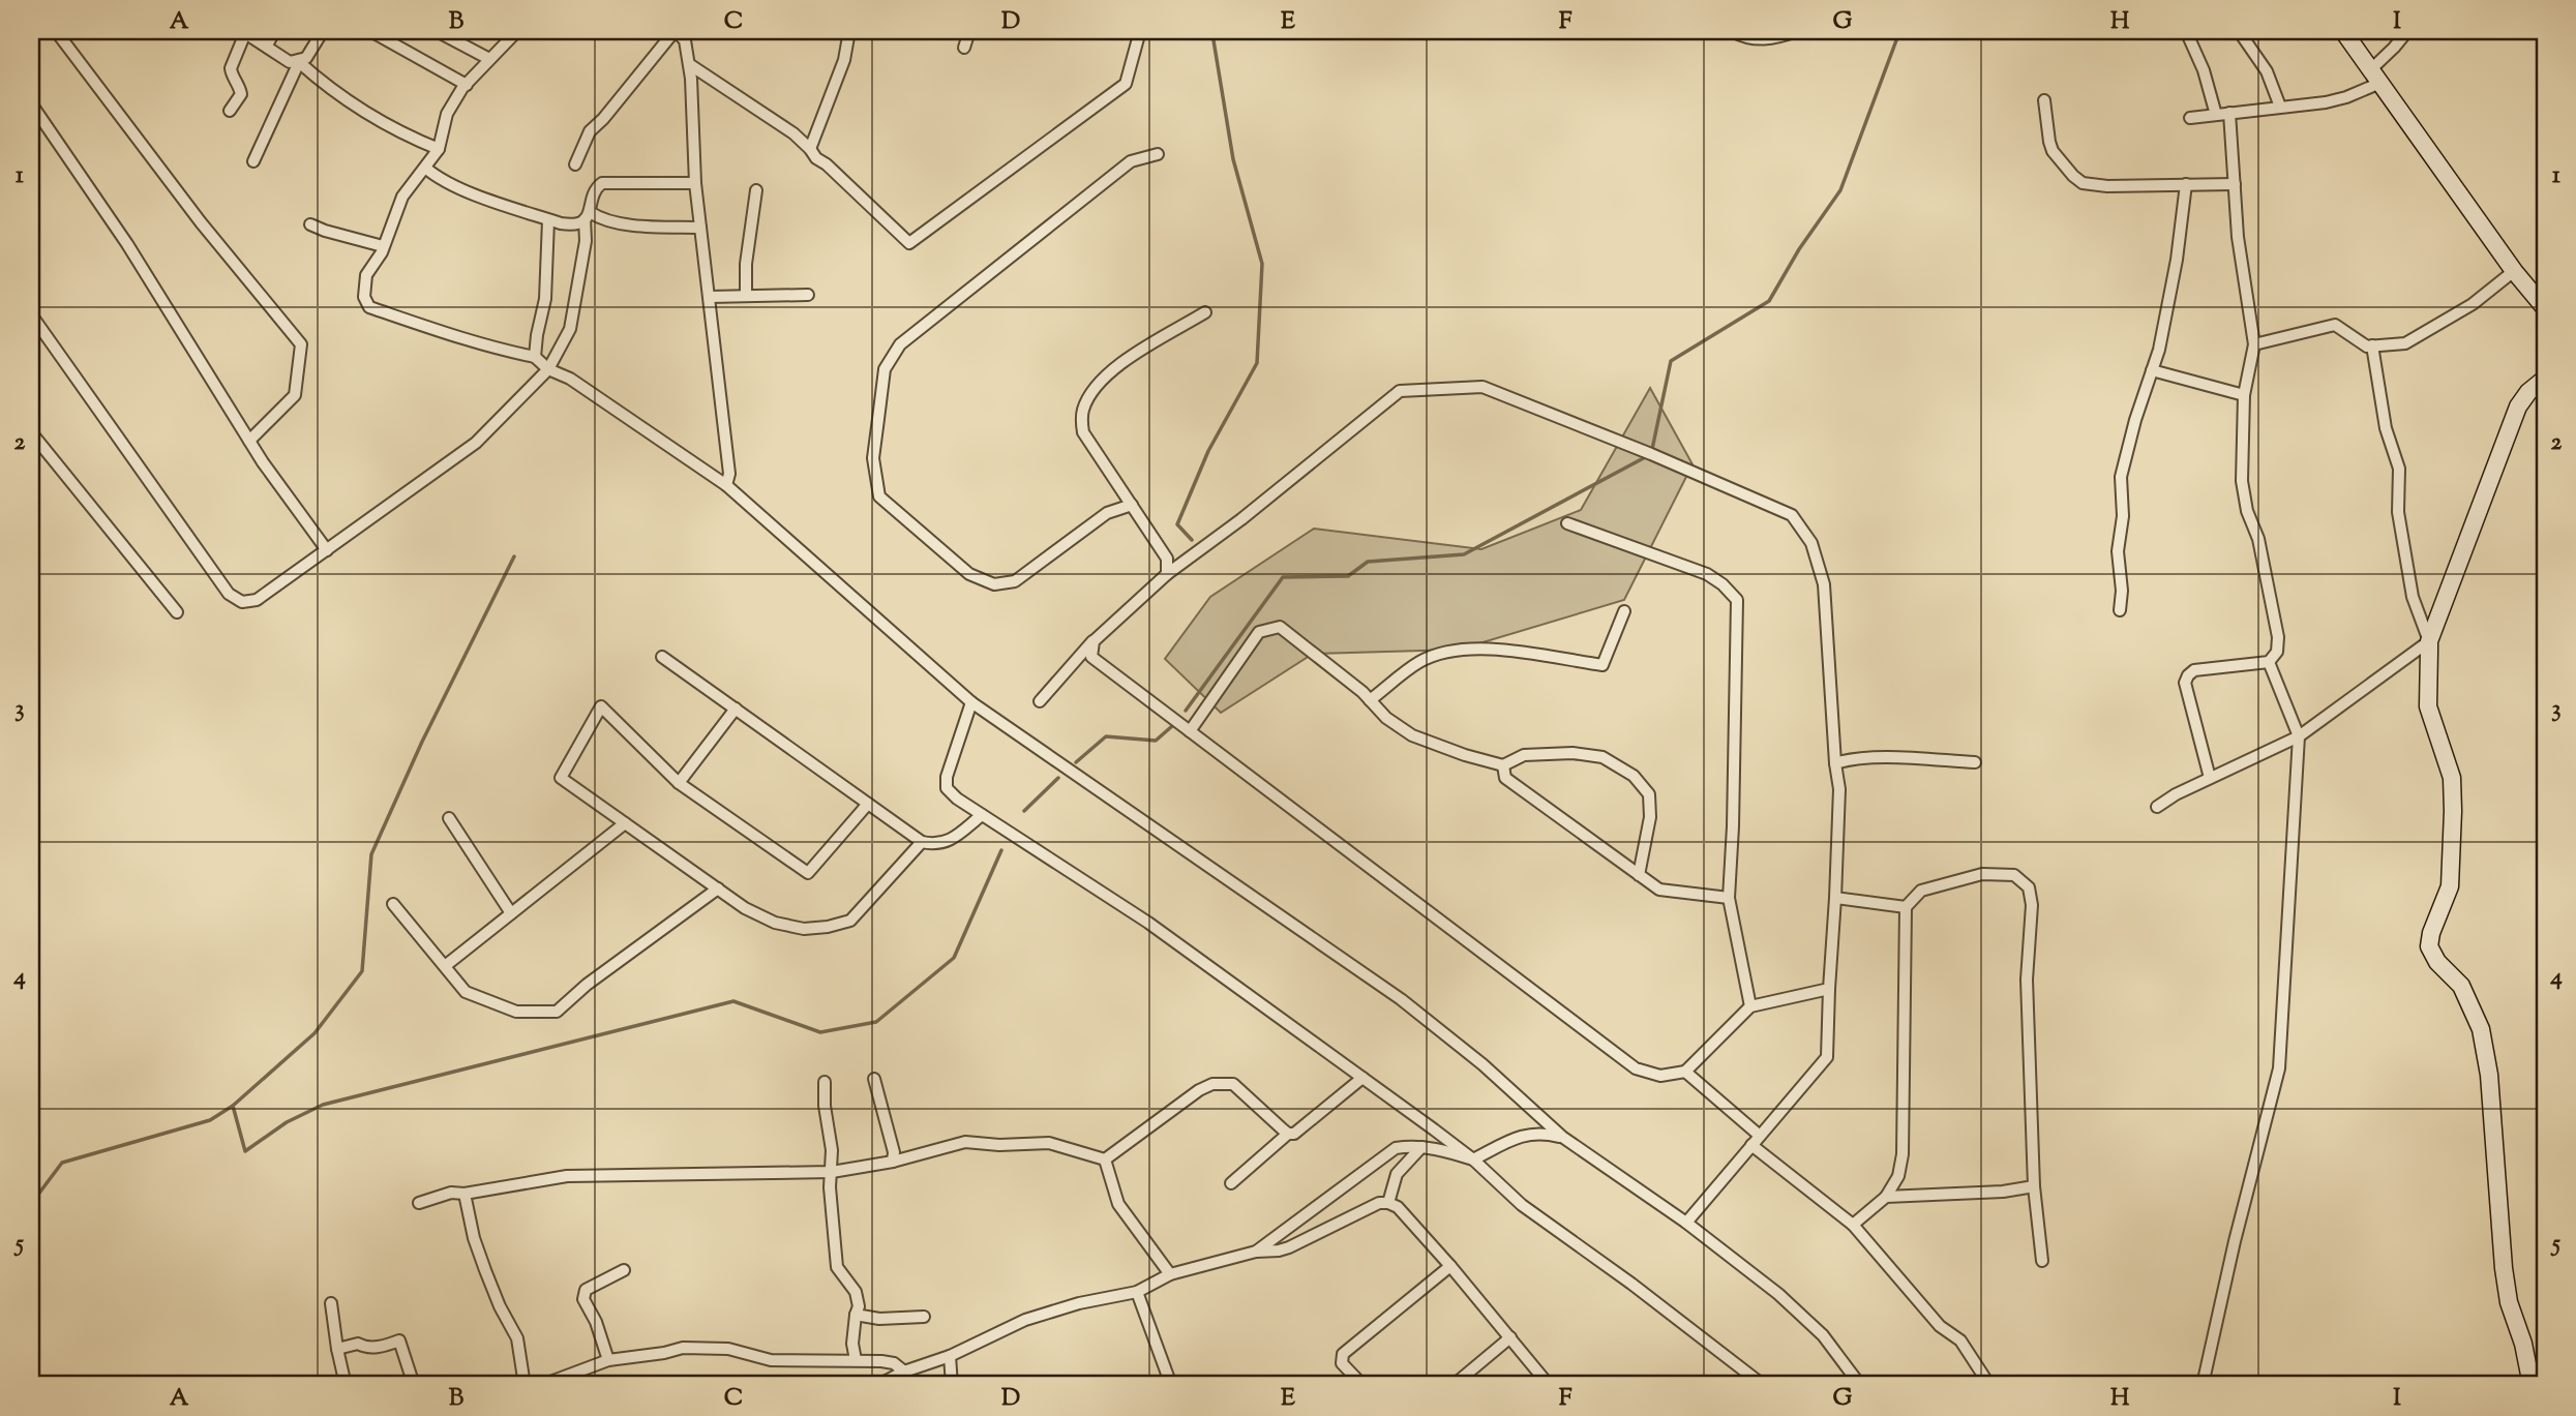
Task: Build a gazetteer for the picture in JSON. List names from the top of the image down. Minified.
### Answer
{"grid":{"columns":["A","B","C","D","E","F","G","H","I"],"rows":["1","2","3","4","5"]}}
